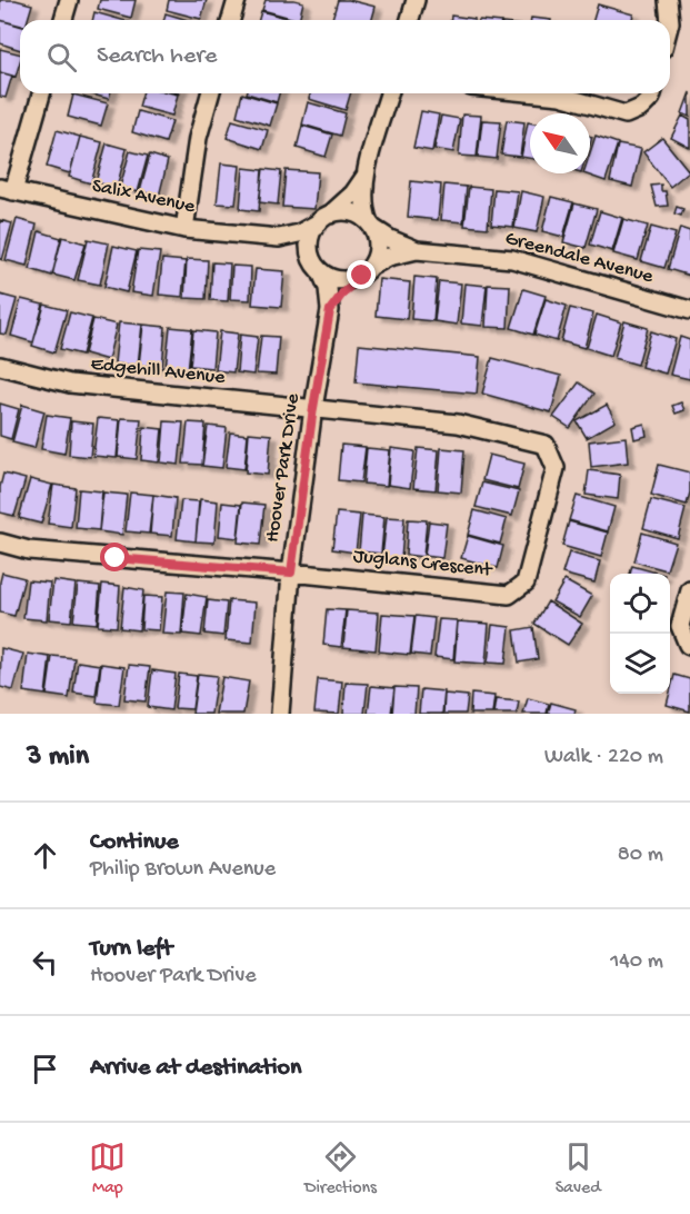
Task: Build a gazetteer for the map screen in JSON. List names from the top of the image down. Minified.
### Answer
{"streets":{"street":["Salix Avenue","Greendale Avenue","Edgehill Avenue","Hoover Park Drive","Juglans Crescent"]},"crossings":[["Salix Avenue","Greendale Avenue"],["Salix Avenue","Hoover Park Drive"],["Greendale Avenue","Hoover Park Drive"],["Edgehill Avenue","Hoover Park Drive"],["Edgehill Avenue","Juglans Crescent"],["Hoover Park Drive","Juglans Crescent"]],"north":"top left","page":{"search":"Search here","heading":["3 min","Walk · 220 m"],"list":[["Continue","Philip Brown Avenue","80 m"],["Turn left","Hoover Park Drive","140 m"],"Arrive at destination"],"nav":["Map","Directions","Saved"]}}
